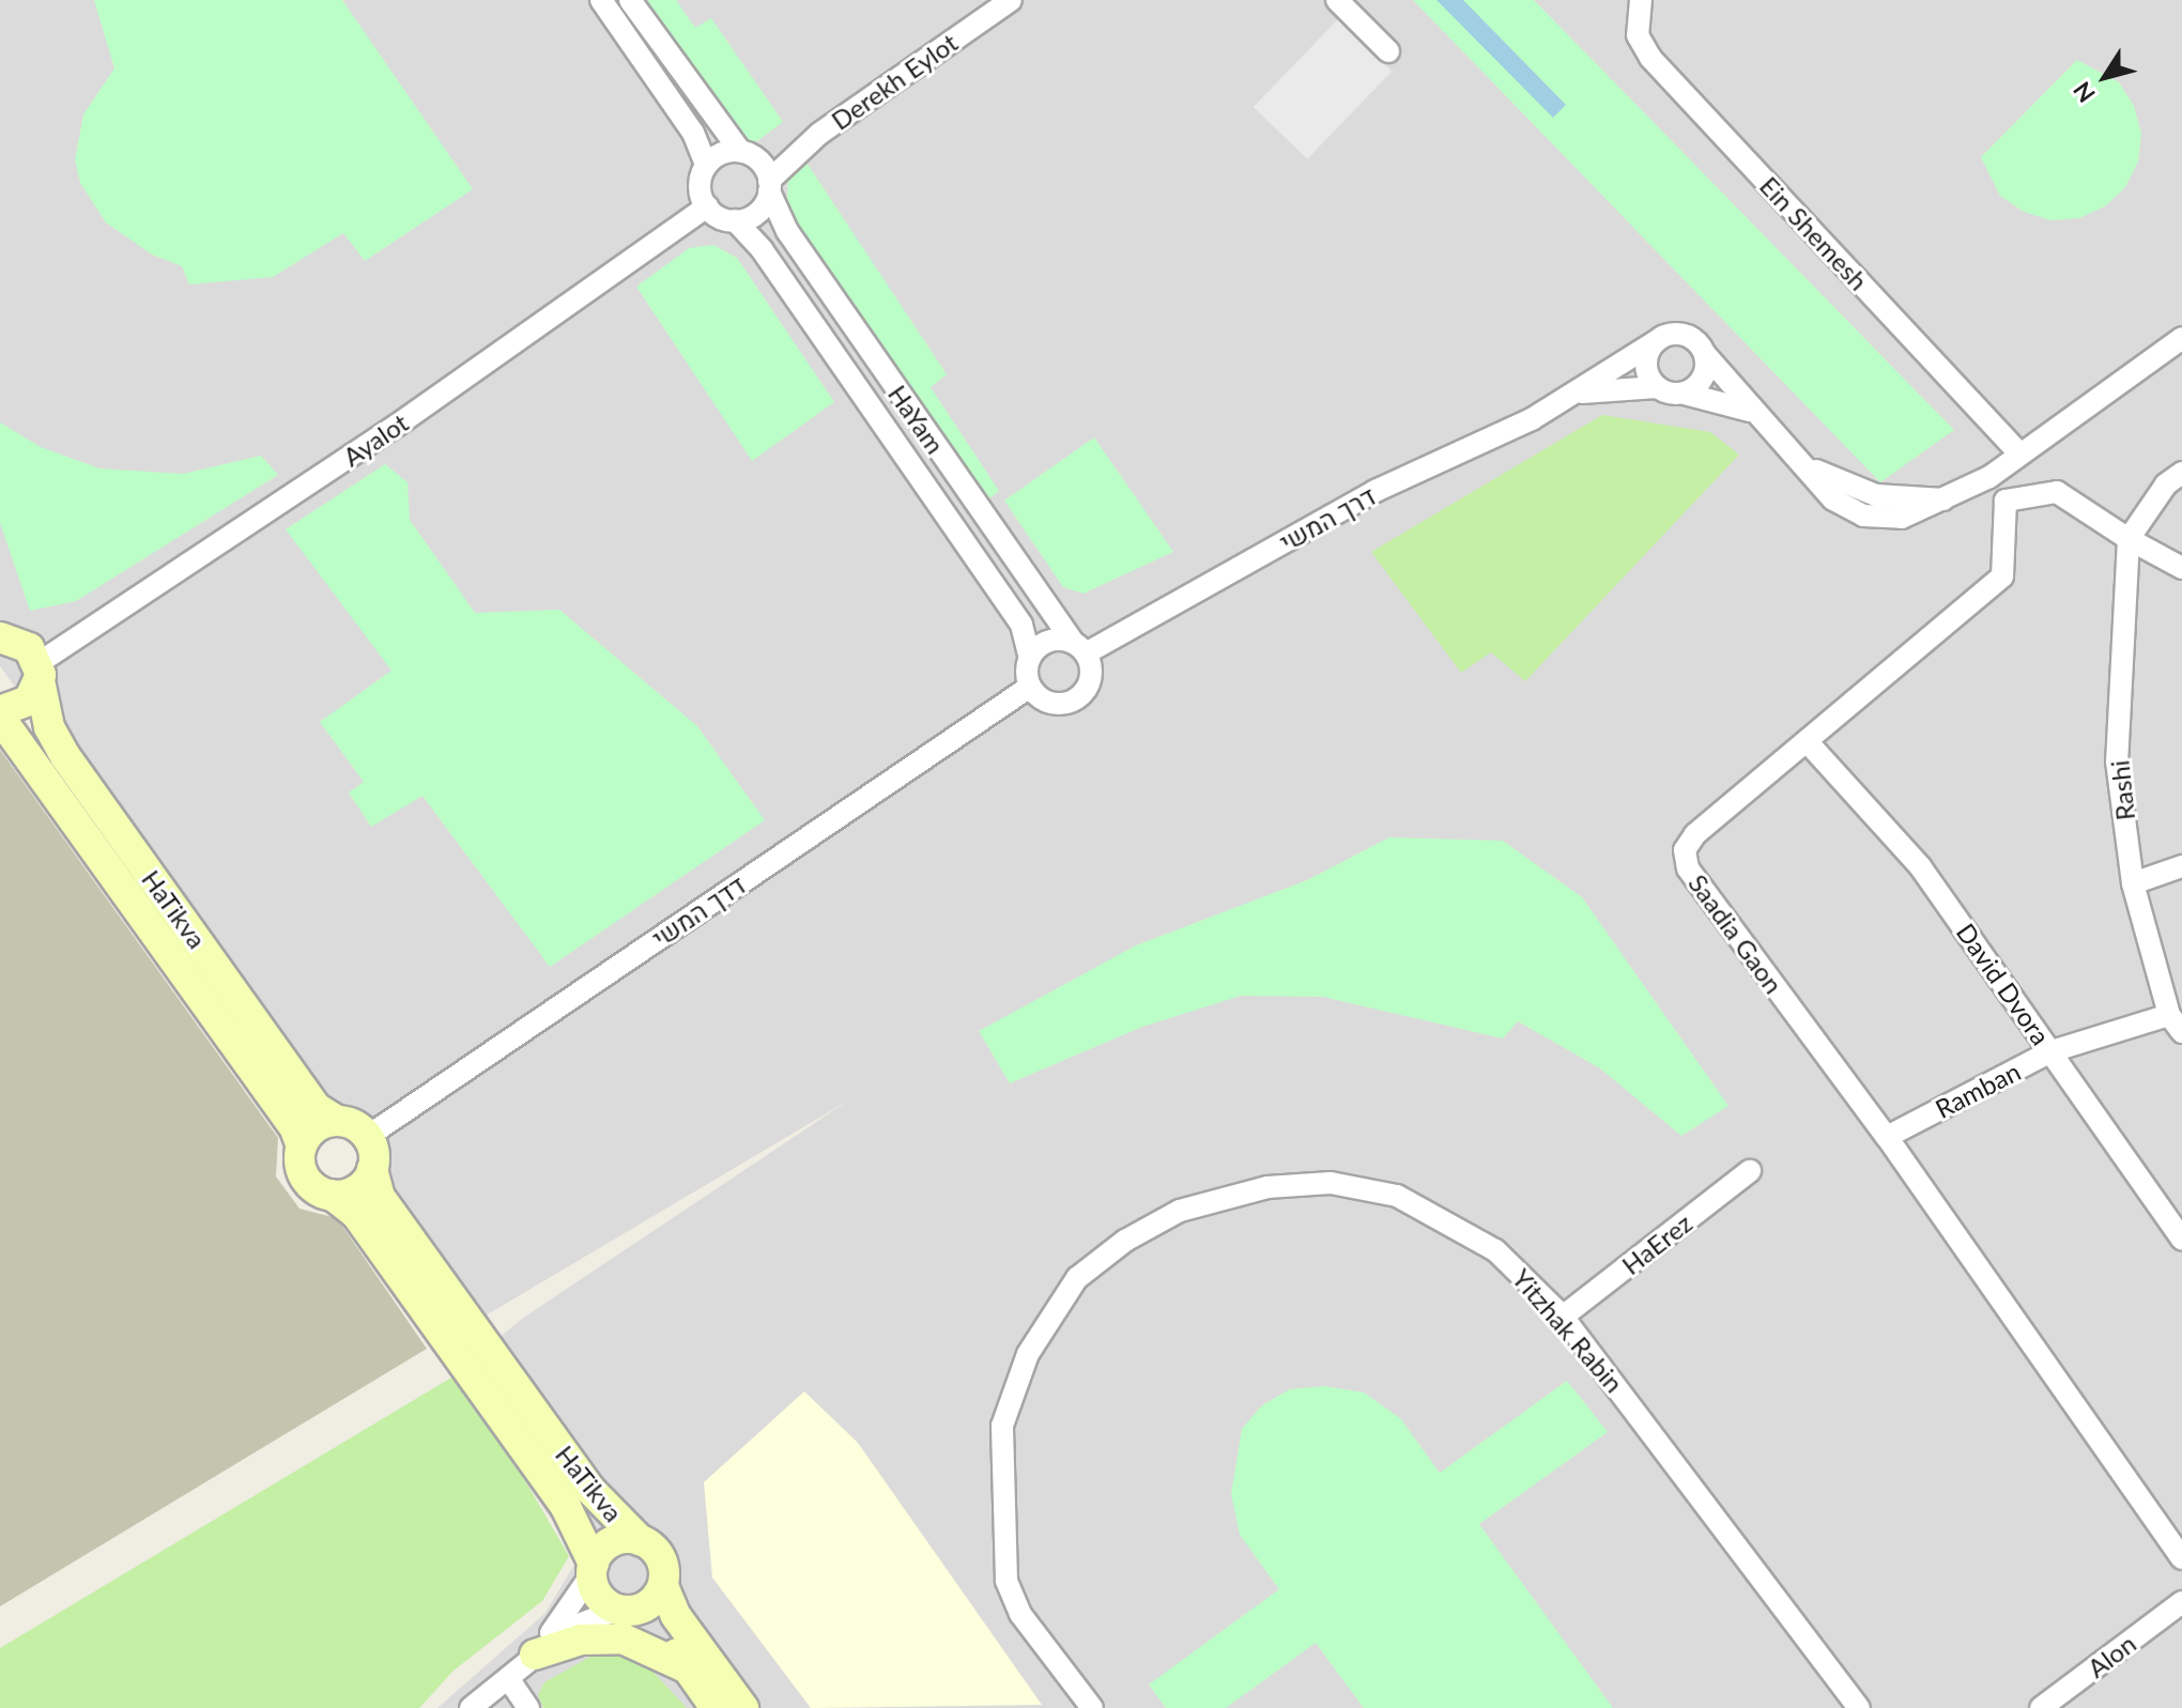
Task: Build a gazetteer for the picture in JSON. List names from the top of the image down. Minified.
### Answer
{"streets":{"street":["Derekh Eylot","Ein Shemesh","HaYam","Ayalot","דרך המשי","Rashi","HaTikva","דדך המשי","Saadia Gaon","David Dvora","Ramban","HaErez","Yitzhak Rabin","Alon"]},"crossings":[["HaYam","Ayalot"],["HaYam","דרך המשי"],["HaYam","דדך המשי"],["Ayalot","HaTikva"],["דרך המשי","דדך המשי"],["Rashi","Saadia Gaon"],["Rashi","Ramban"],["HaTikva","דדך המשי"],["Saadia Gaon","David Dvora"],["Saadia Gaon","Ramban"],["David Dvora","Ramban"],["HaErez","Yitzhak Rabin"]],"north":"bottom left"}
